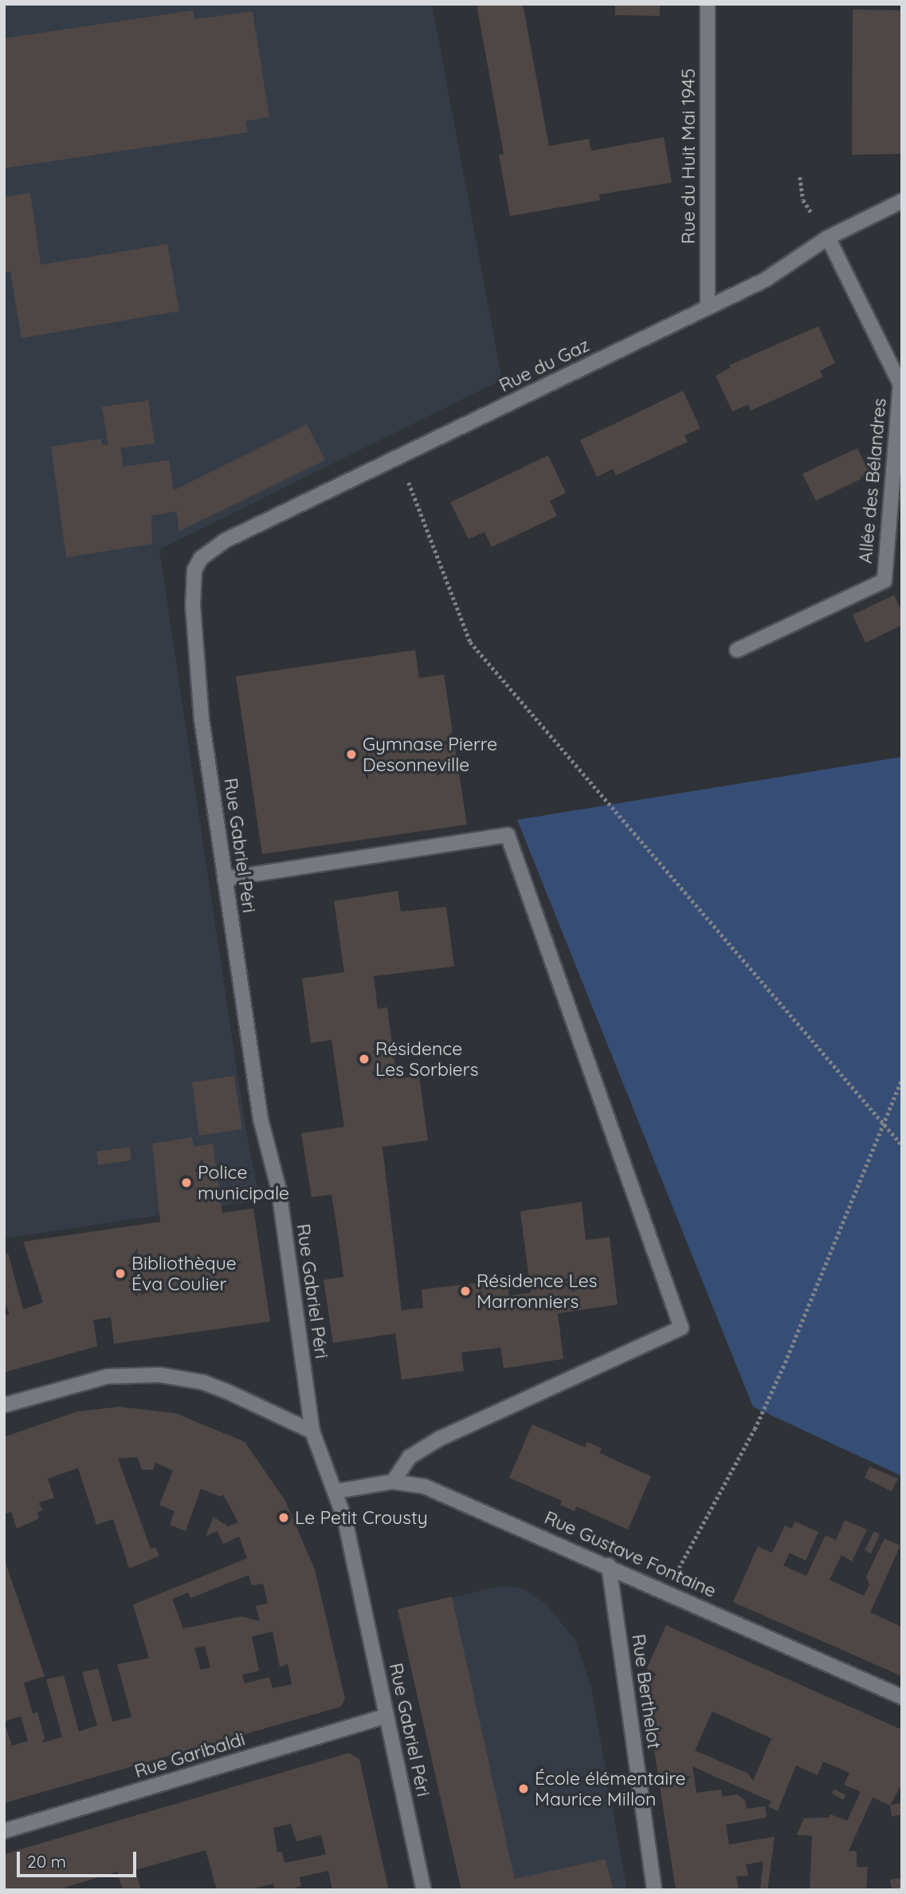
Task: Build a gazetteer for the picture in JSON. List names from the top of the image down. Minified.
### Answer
{"streets":{"street":["Rue du Huit Mai 1945","Rue du Gaz","Allée des Bélandres","Rue Gabriel Péri","Rue Gustave Fontaine","Rue Berthelot","Rue Garibaldi"]},"crossings":[["Rue du Huit Mai 1945","Rue du Gaz"],["Rue du Gaz","Allée des Bélandres"],["Rue du Gaz","Rue Gabriel Péri"],["Rue Gabriel Péri","Rue Gustave Fontaine"],["Rue Gabriel Péri","Rue Garibaldi"],["Rue Gustave Fontaine","Rue Berthelot"]],"places":["Gymnase Pierre Desonneville","Résidence Les Sorbiers","Police municipale","Bibliothèque Éva Coulier","Résidence Les Marronniers","Le Petit Crousty","École élémentaire Maurice Millon"],"scale_bar":"20 m"}
